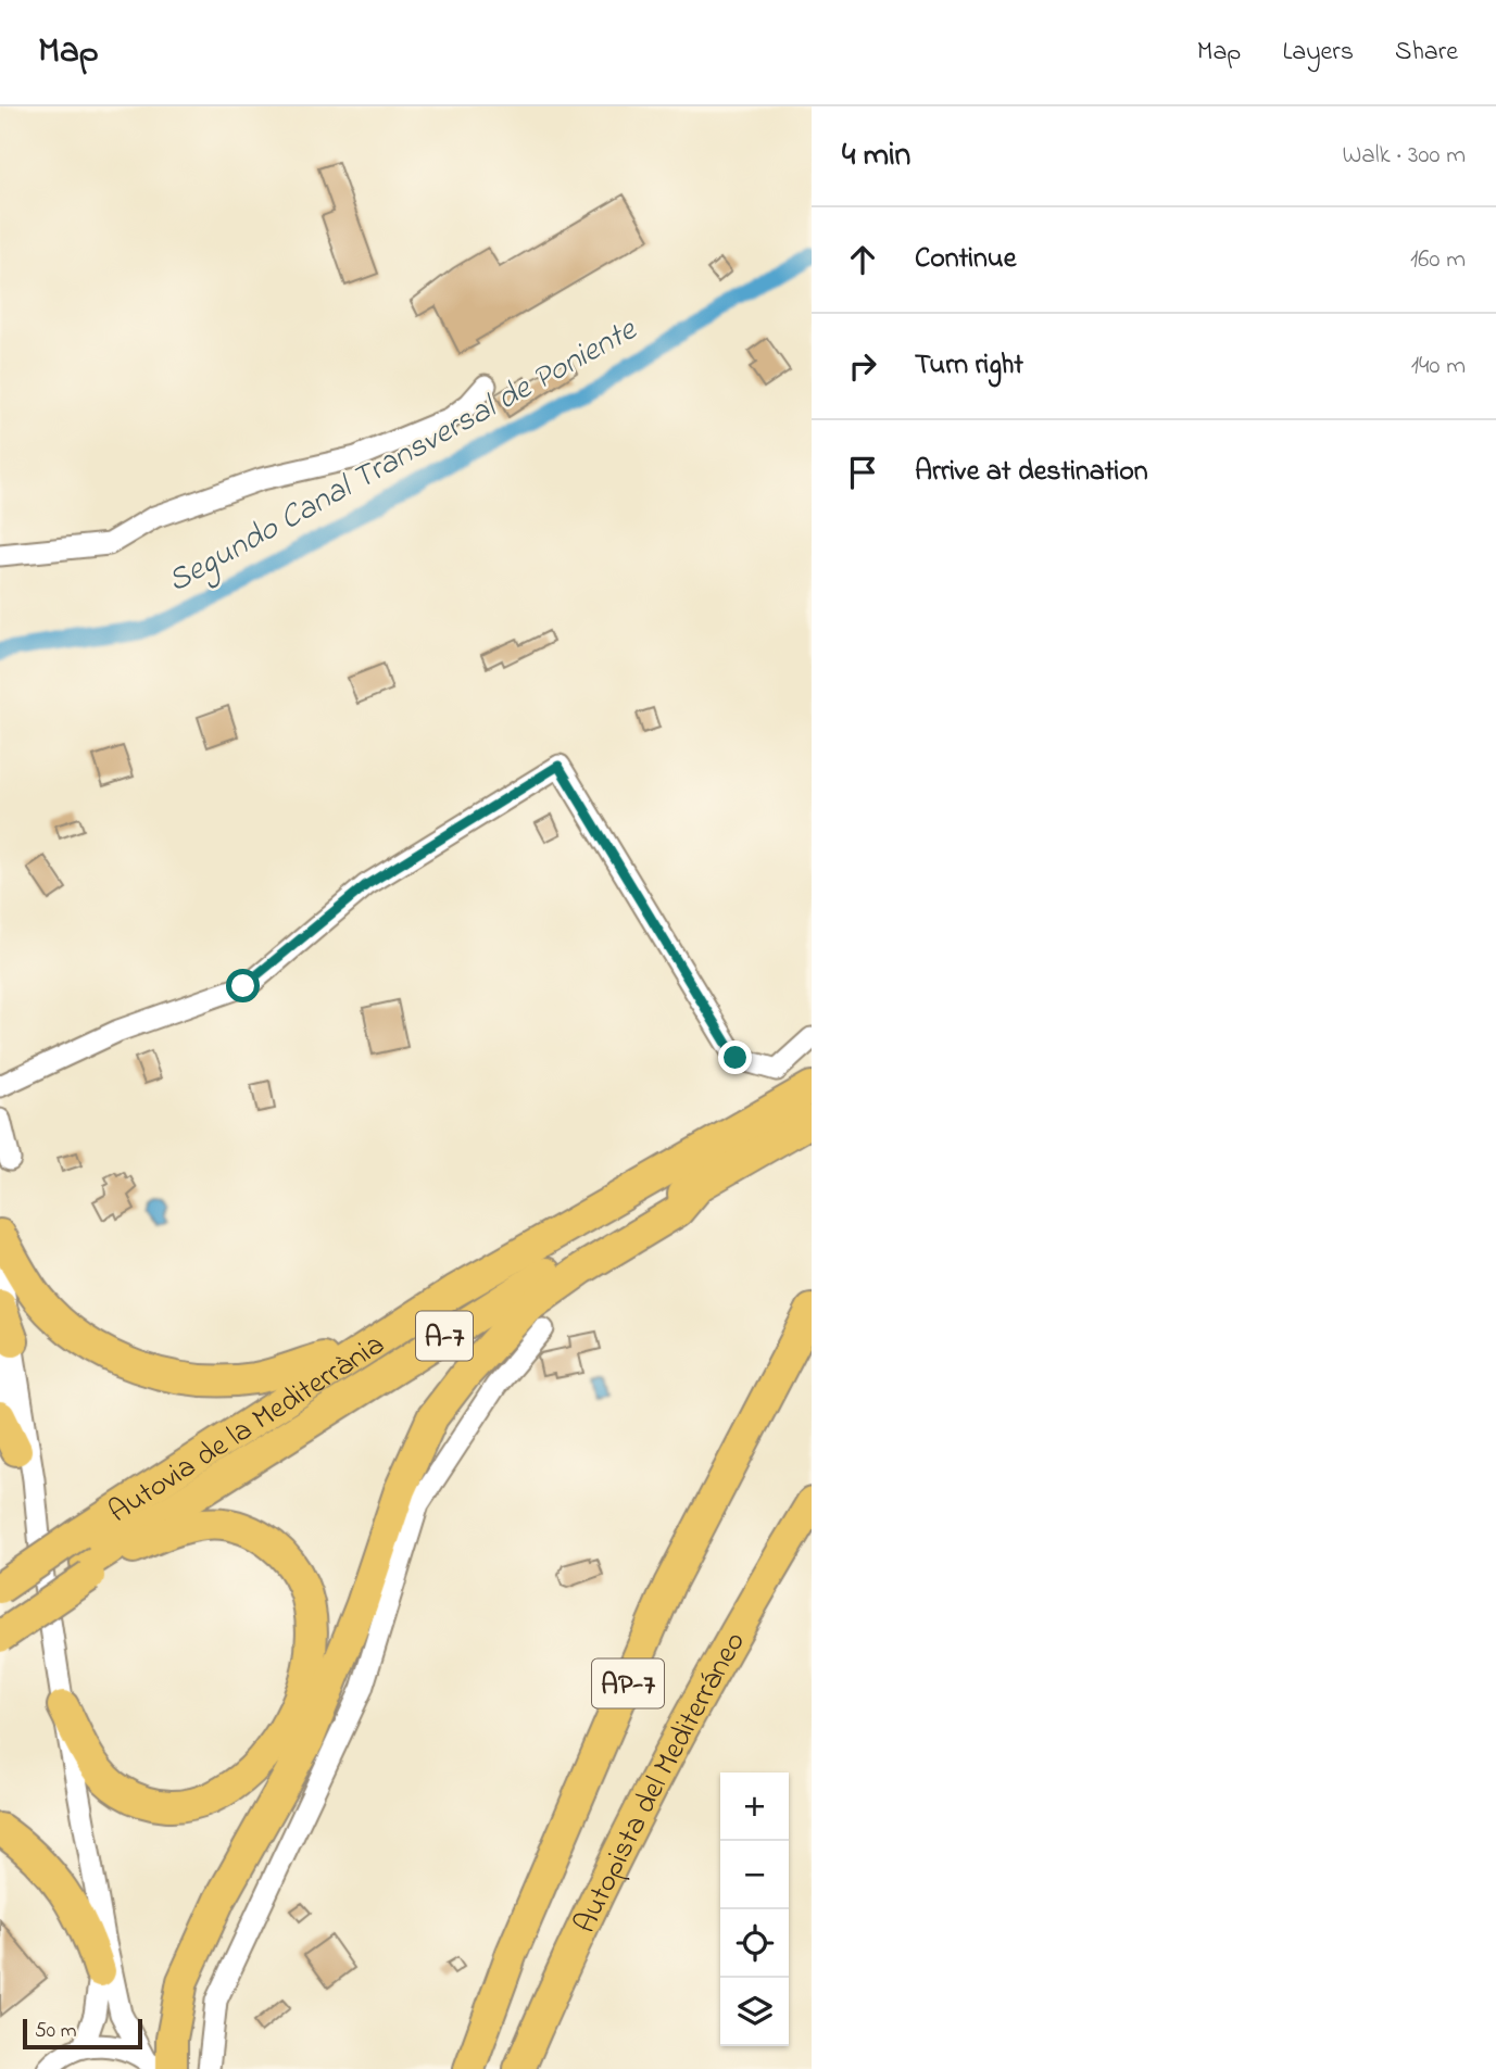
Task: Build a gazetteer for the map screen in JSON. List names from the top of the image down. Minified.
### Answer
{"streets":{"highway":["A-7","Autovia de la Mediterrània","AP-7","Autopista del Mediterráneo"]},"water":["Segundo Canal Transversal de Poniente"],"scale_bar":"50 m","page":{"header":"Map","nav":["Map","Layers","Share"],"heading":["4 min","Walk · 300 m"],"list":[["Continue","160 m"],["Turn right","140 m"],"Arrive at destination"],"map_buttons":["+","−"],"scale":"50 m"}}
